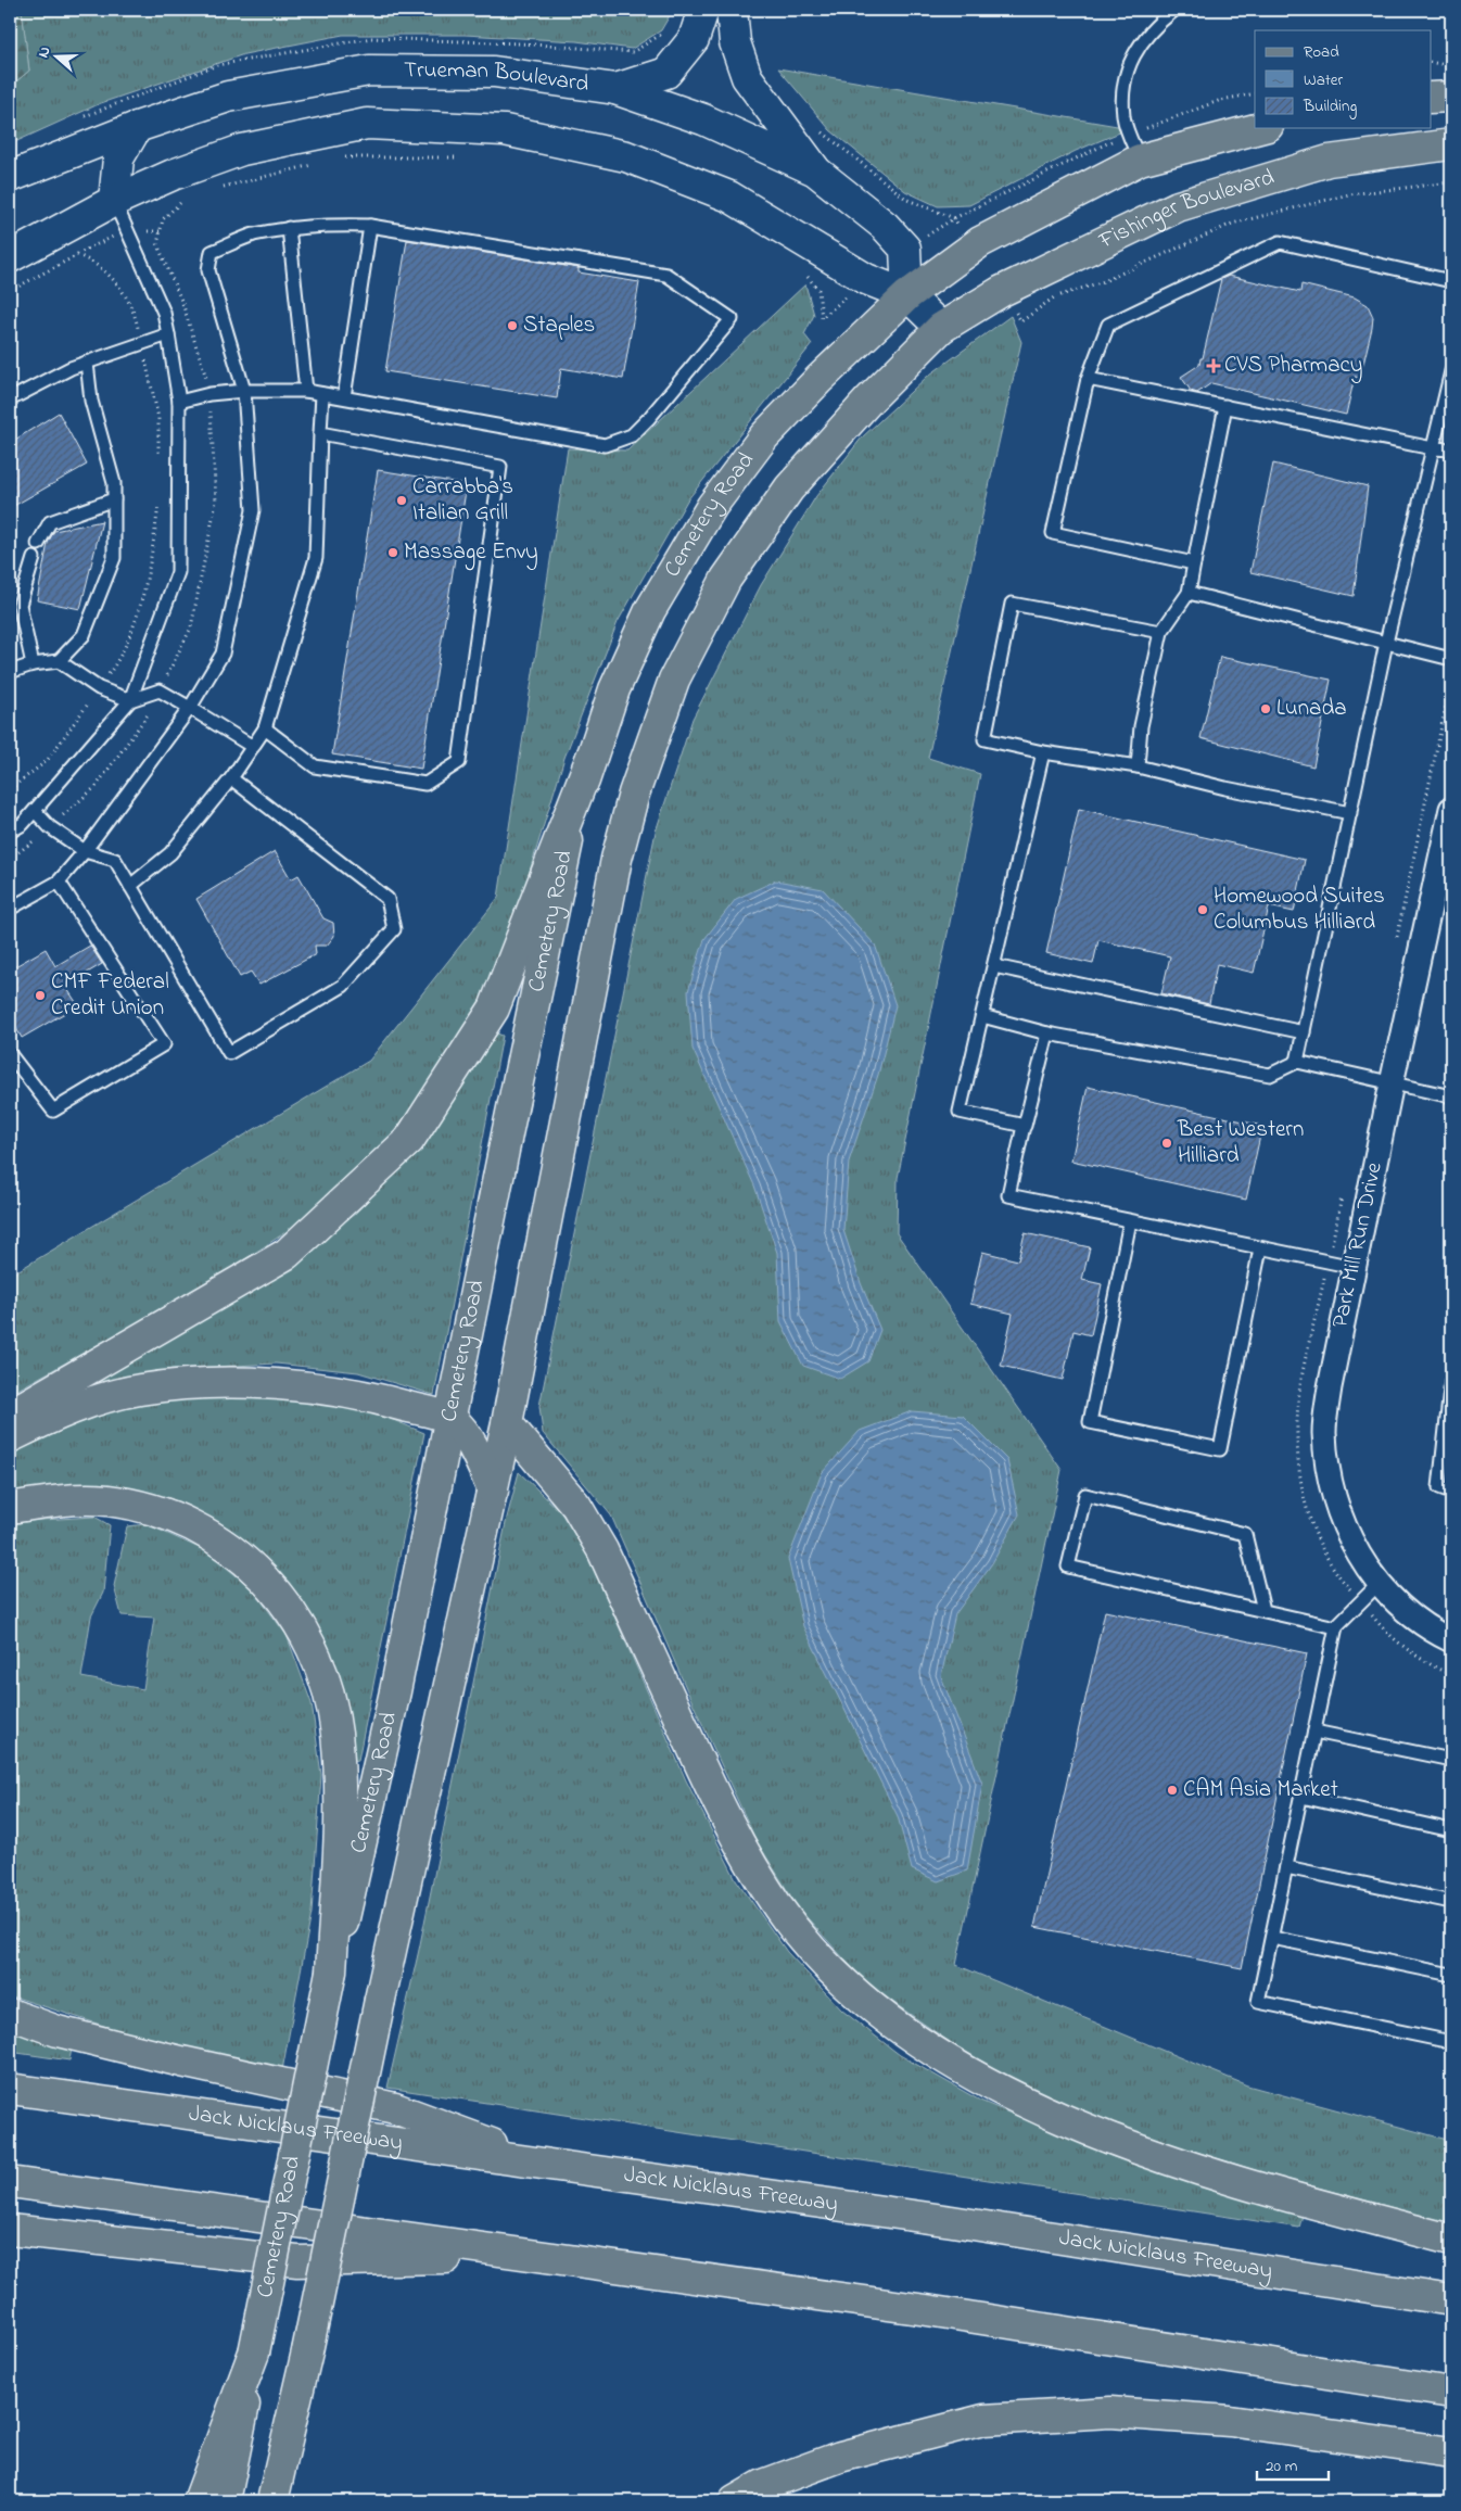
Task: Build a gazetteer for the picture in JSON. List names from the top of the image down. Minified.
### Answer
{"streets":{"main road":["Trueman Boulevard","Fishinger Boulevard","Cemetery Road","Jack Nicklaus Freeway"],"street":["Park Mill Run Drive"]},"crossings":[["Fishinger Boulevard","Cemetery Road"]],"places":{"other":["Staples","Carrabba's Italian Grill","Massage Envy","Lunada","Homewood Suites Columbus Hilliard","CMF Federal Credit Union","Best Western Hilliard","CAM Asia Market"],"health":["CVS Pharmacy"]},"legend":["Road","Water","Building"],"scale_bar":"20 m","north":"left"}
